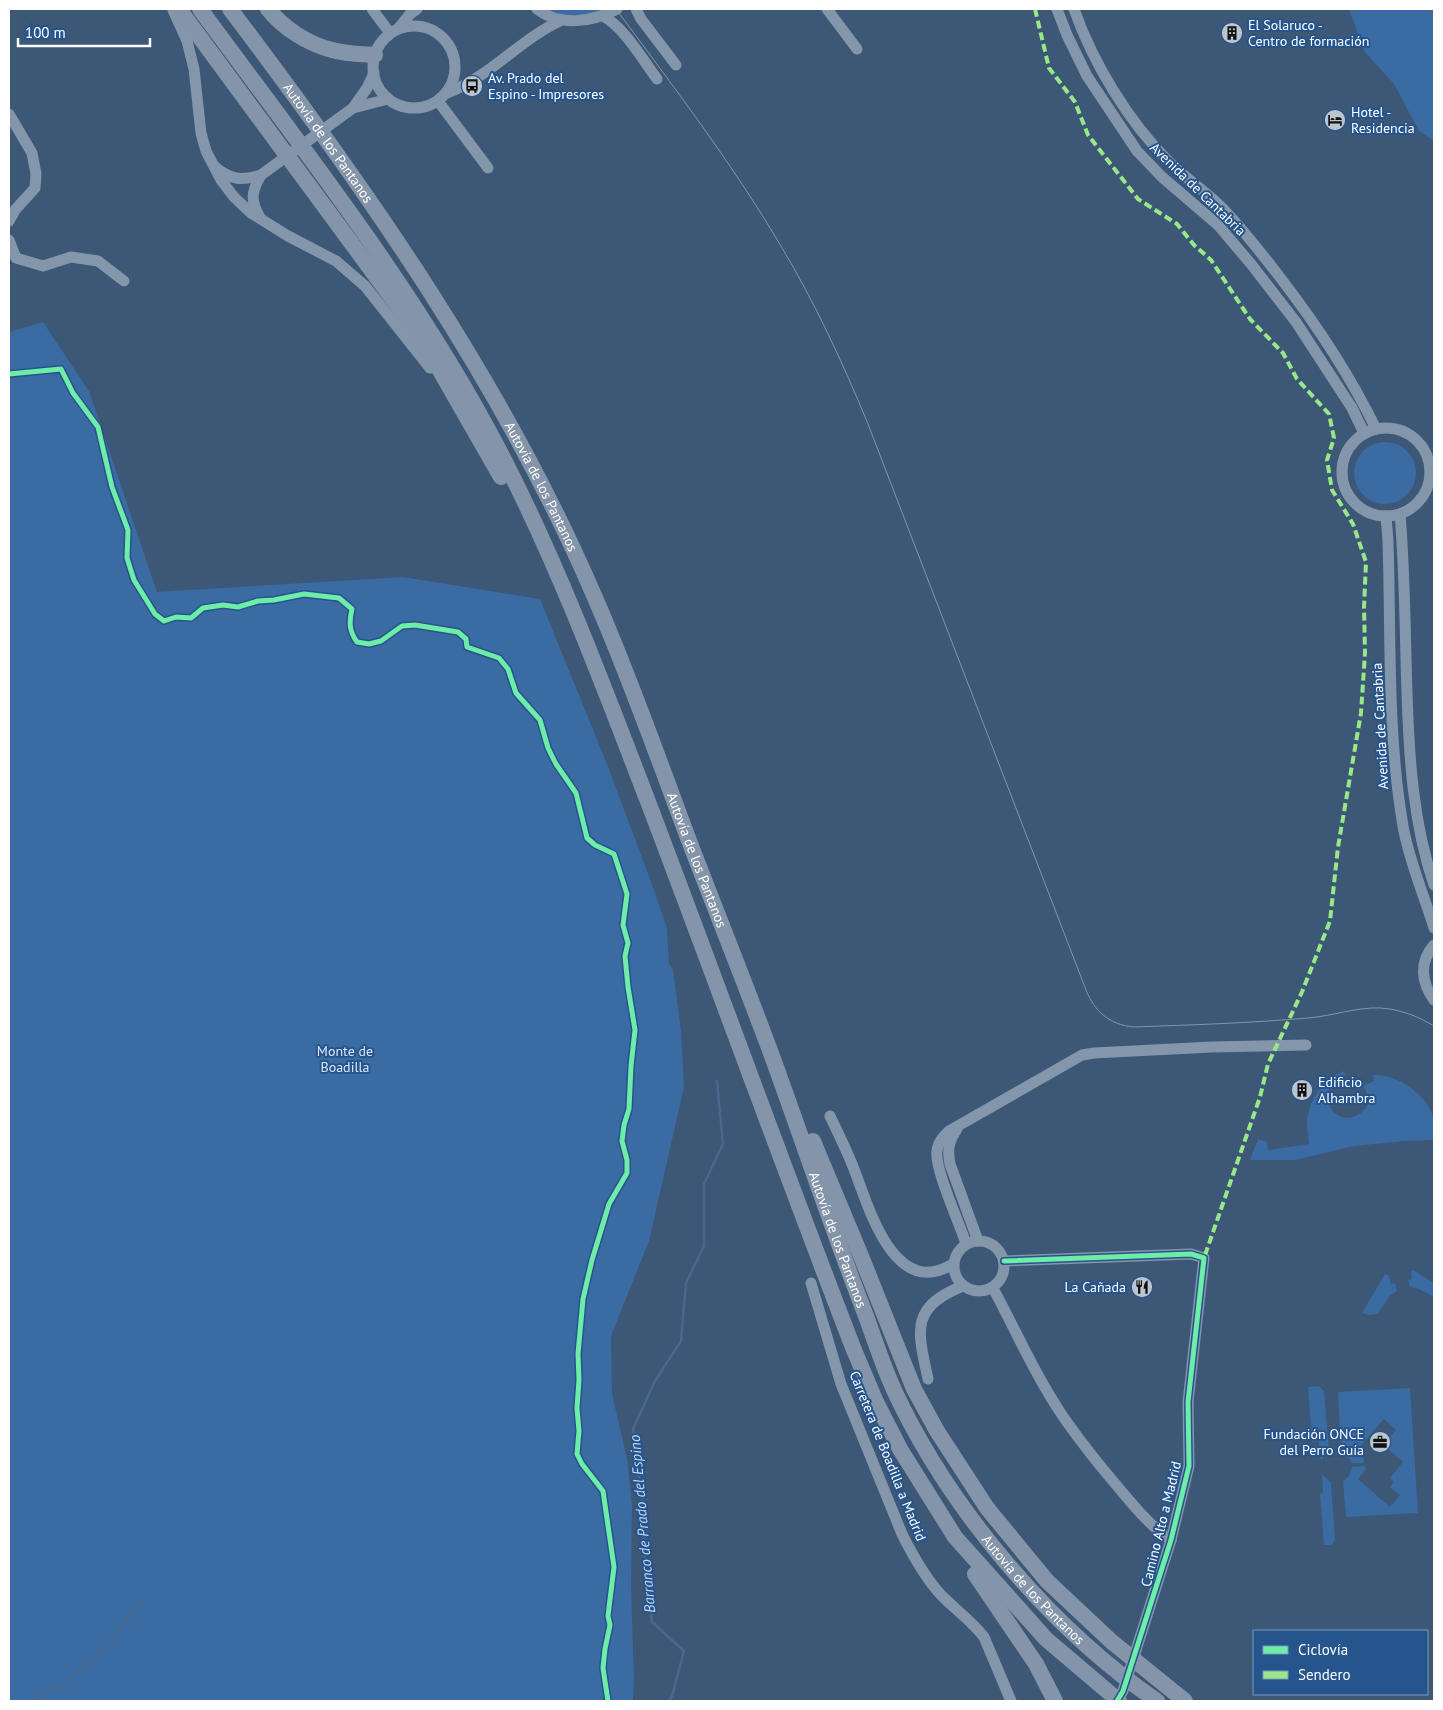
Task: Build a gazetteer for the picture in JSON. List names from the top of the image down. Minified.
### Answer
{"streets":{"highway":["Autovía de los Pantanos"],"street":["Avenida de Cantabria","Carretera de Boadilla a Madrid","Camino Alto a Madrid"]},"crossings":[["Autovía de los Pantanos","Camino Alto a Madrid"]],"water":["Barranco de Prado del Espino"],"parks":["Monte de Boadilla"],"places":{"building":["El Solaruco - Centro de formación","Edificio Alhambra"],"bus stop":["Av. Prado del Espino - Impresores"],"hotel":["Hotel - Residencia"],"restaurant":["La Cañada"],"office":["Fundación ONCE del Perro Guía"]},"legend":["Ciclovía","Sendero"],"scale_bar":"100 m"}
